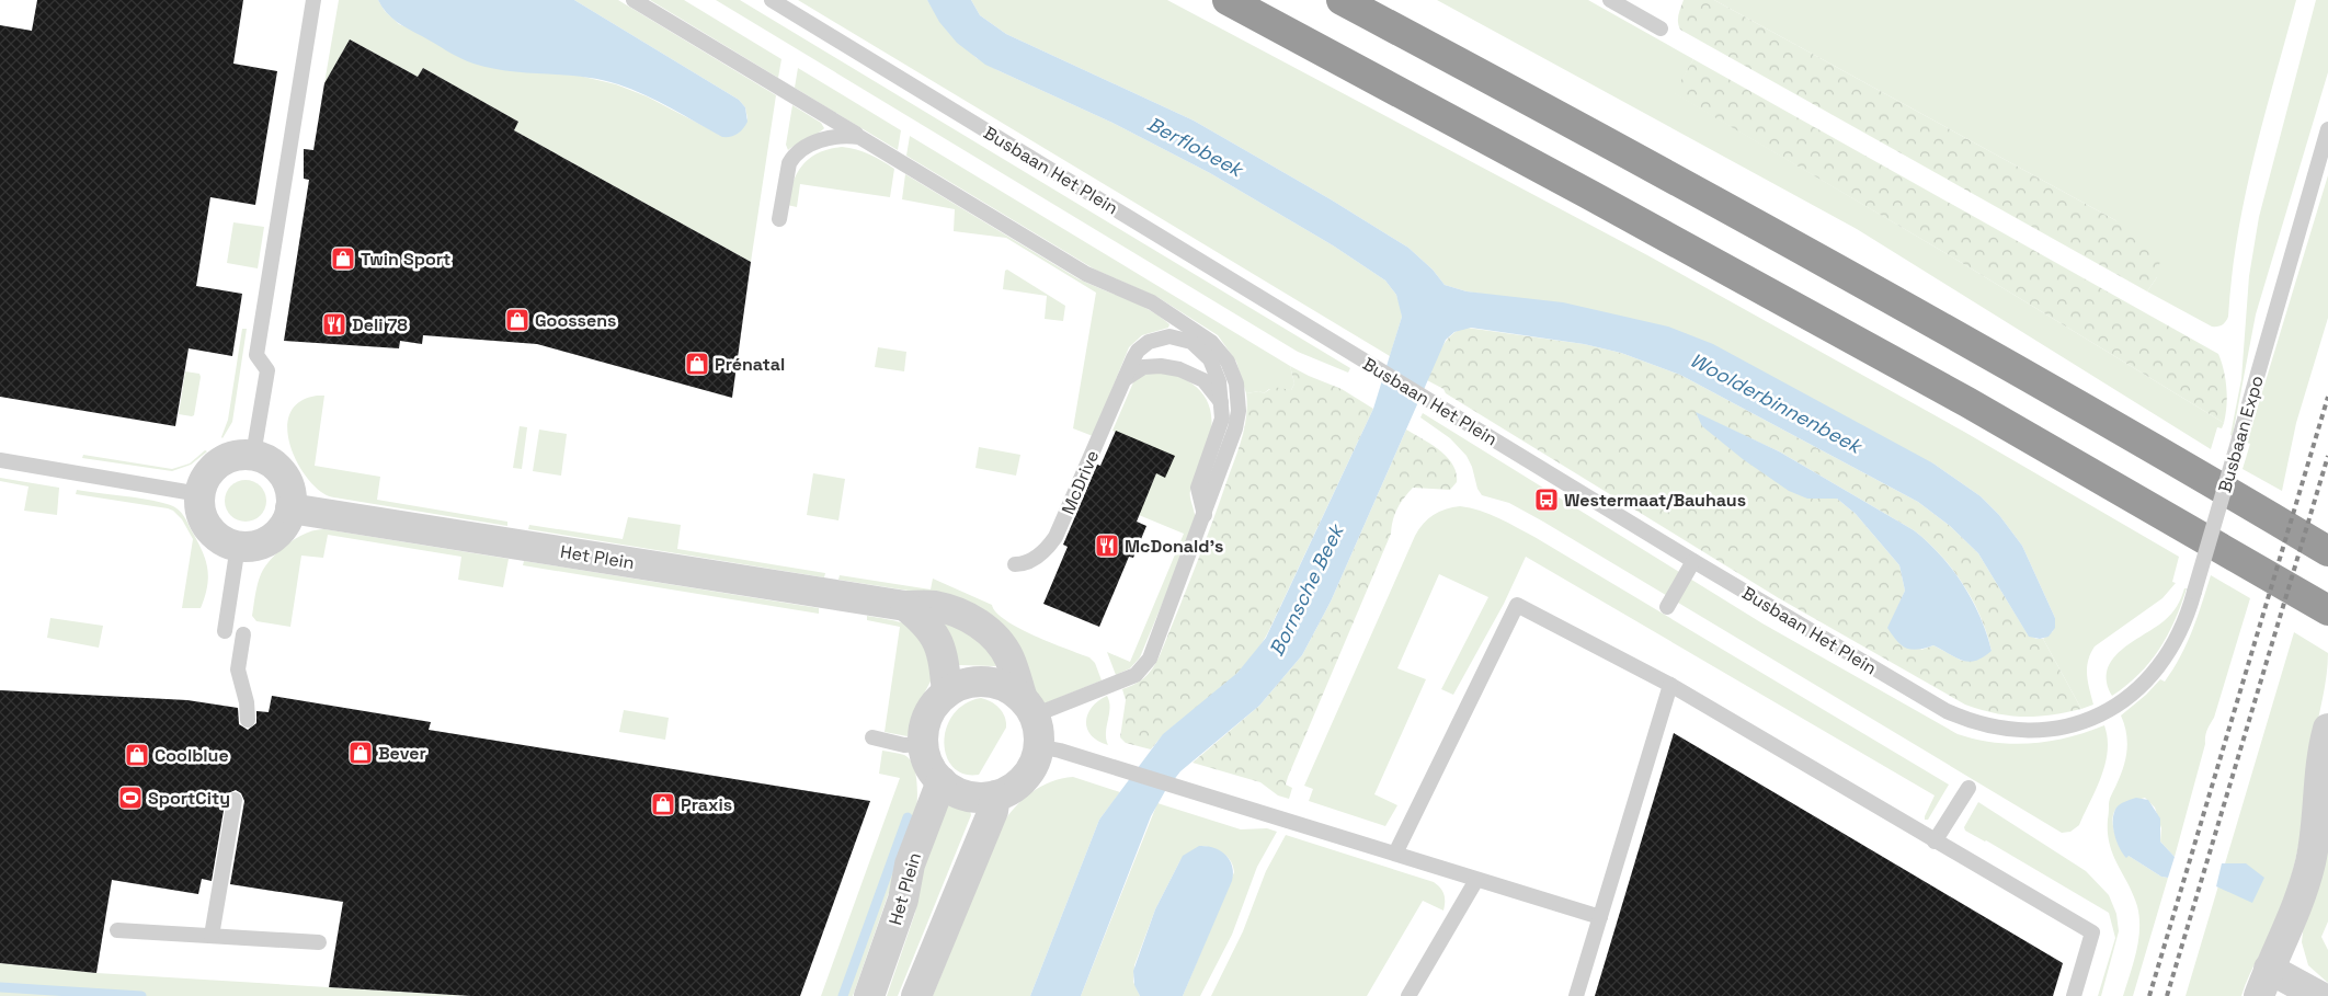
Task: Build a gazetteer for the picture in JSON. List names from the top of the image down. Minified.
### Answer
{"streets":{"street":["Het Plein"],"lane":["Busbaan Het Plein","Busbaan Expo","McDrive"]},"crossings":[["Busbaan Het Plein","Busbaan Expo"]],"water":["Berflobeek","Woolderbinnenbeek","Bornsche Beek"],"places":{"shop":["Twin Sport","Goossens","Prénatal","Bever","Coolblue","Praxis"],"restaurant":["Deli 78","McDonald's"],"bus stop":["Westermaat/Bauhaus"],"sports":["SportCity"]}}
